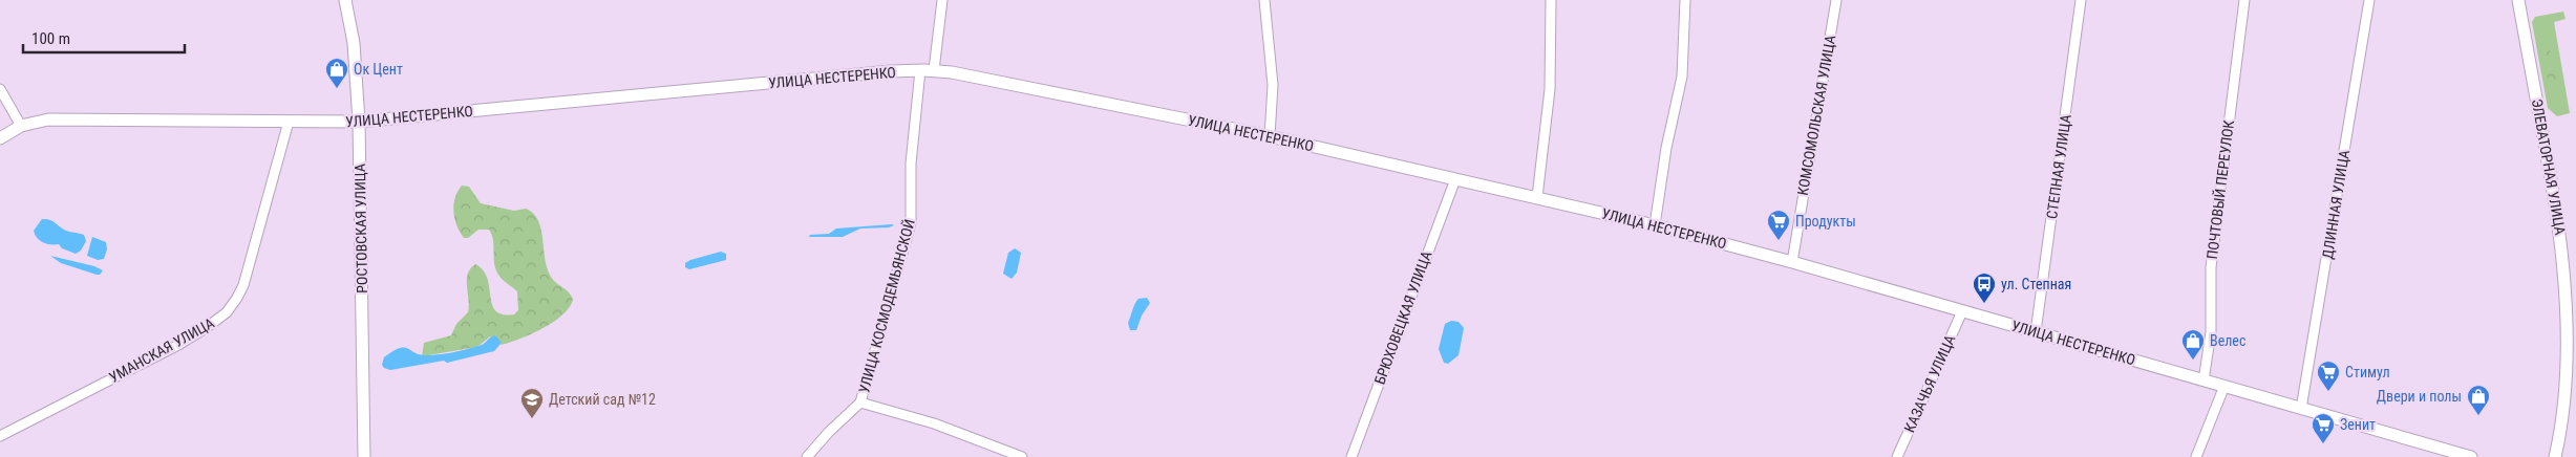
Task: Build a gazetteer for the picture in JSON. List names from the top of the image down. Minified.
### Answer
{"streets":{"street":["УЛИЦА НЕСТЕРЕНКО","КОМСОМОЛЬСКАЯ УЛИЦА","СТЕПНАЯ УЛИЦА","ЭЛЕВАТОРНАЯ УЛИЦА","ПОЧТОВЫЙ ПЕРЕУЛОК","ДЛИННАЯ УЛИЦА","РОСТОВСКАЯ УЛИЦА","УЛИЦА КОСМОДЕМЬЯНСКОЙ","БРЮХОВЕЦКАЯ УЛИЦА","УМАНСКАЯ УЛИЦА","КАЗАЧЬЯ УЛИЦА"]},"crossings":[["УЛИЦА НЕСТЕРЕНКО","КОМСОМОЛЬСКАЯ УЛИЦА"],["УЛИЦА НЕСТЕРЕНКО","СТЕПНАЯ УЛИЦА"],["УЛИЦА НЕСТЕРЕНКО","ПОЧТОВЫЙ ПЕРЕУЛОК"],["УЛИЦА НЕСТЕРЕНКО","ДЛИННАЯ УЛИЦА"],["УЛИЦА НЕСТЕРЕНКО","РОСТОВСКАЯ УЛИЦА"],["УЛИЦА НЕСТЕРЕНКО","УЛИЦА КОСМОДЕМЬЯНСКОЙ"],["УЛИЦА НЕСТЕРЕНКО","БРЮХОВЕЦКАЯ УЛИЦА"],["УЛИЦА НЕСТЕРЕНКО","УМАНСКАЯ УЛИЦА"],["УЛИЦА НЕСТЕРЕНКО","КАЗАЧЬЯ УЛИЦА"]],"places":{"shop":["Ок Цент","Велес","Двери и полы"],"supermarket":["Продукты","Стимул","Зенит"],"bus stop":["ул. Степная"],"school or university":["Детский сад №12"]},"scale_bar":"100 m"}
